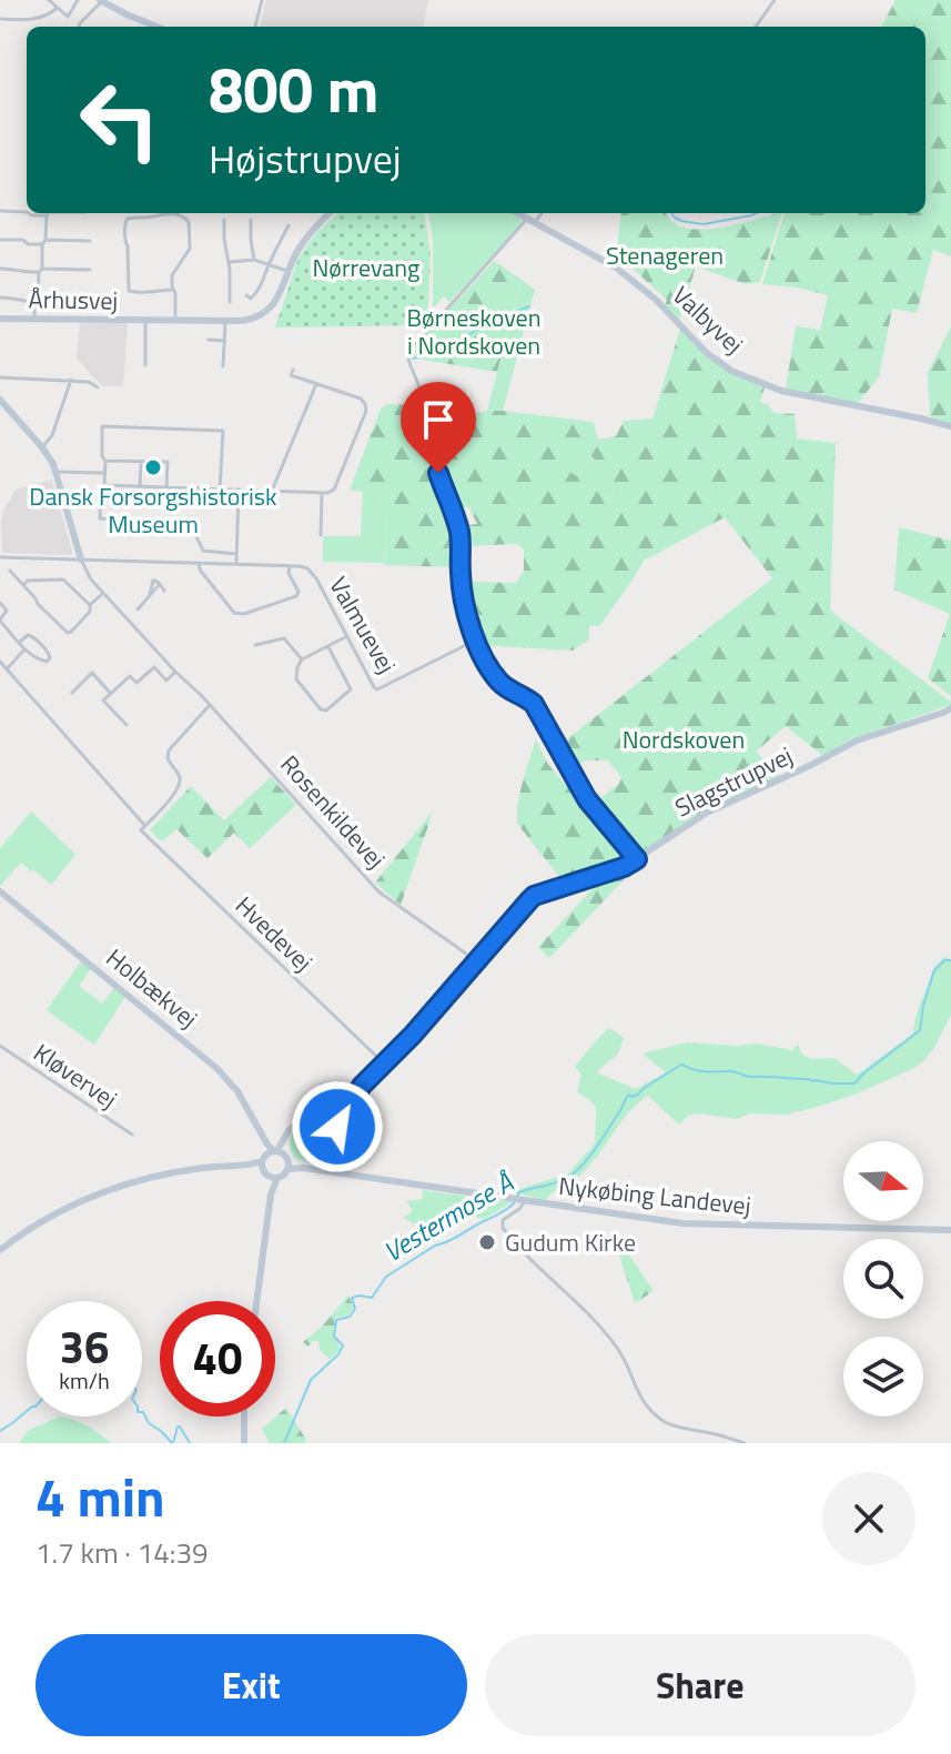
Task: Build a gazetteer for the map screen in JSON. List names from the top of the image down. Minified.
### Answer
{"streets":{"street":["Århusvej","Valbyvej","Valmuevej","Slagstrupvej","Rosenkildevej","Hvedevej","Holbækvej","Kløvervej","Nykøbing Landevej"]},"crossings":[["Slagstrupvej","Rosenkildevej"],["Slagstrupvej","Hvedevej"],["Slagstrupvej","Holbækvej"]],"water":["Vestermose Å"],"parks":["Stenageren","Nørrevang","Børneskoven i Nordskoven","Nordskoven"],"places":["Dansk Forsorgshistorisk Museum","Gudum Kirke"],"north":"right","page":{"turn":["800 m","Højstrupvej"],"speed":"36 km/h","limit":"40","heading":["4 min","1.7 km · 14:39"],"buttons":["Exit","Share"]}}
